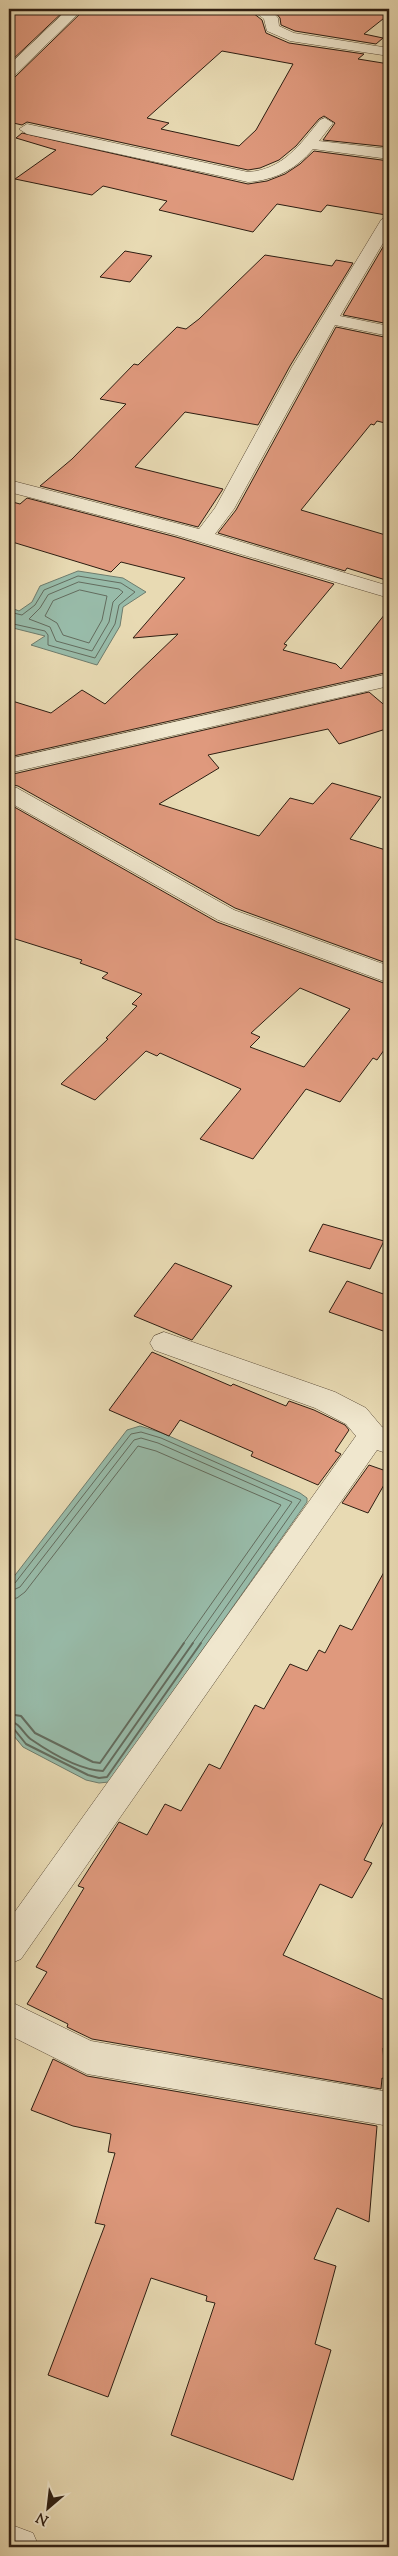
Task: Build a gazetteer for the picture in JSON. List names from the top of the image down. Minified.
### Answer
{"north":"bottom left"}
